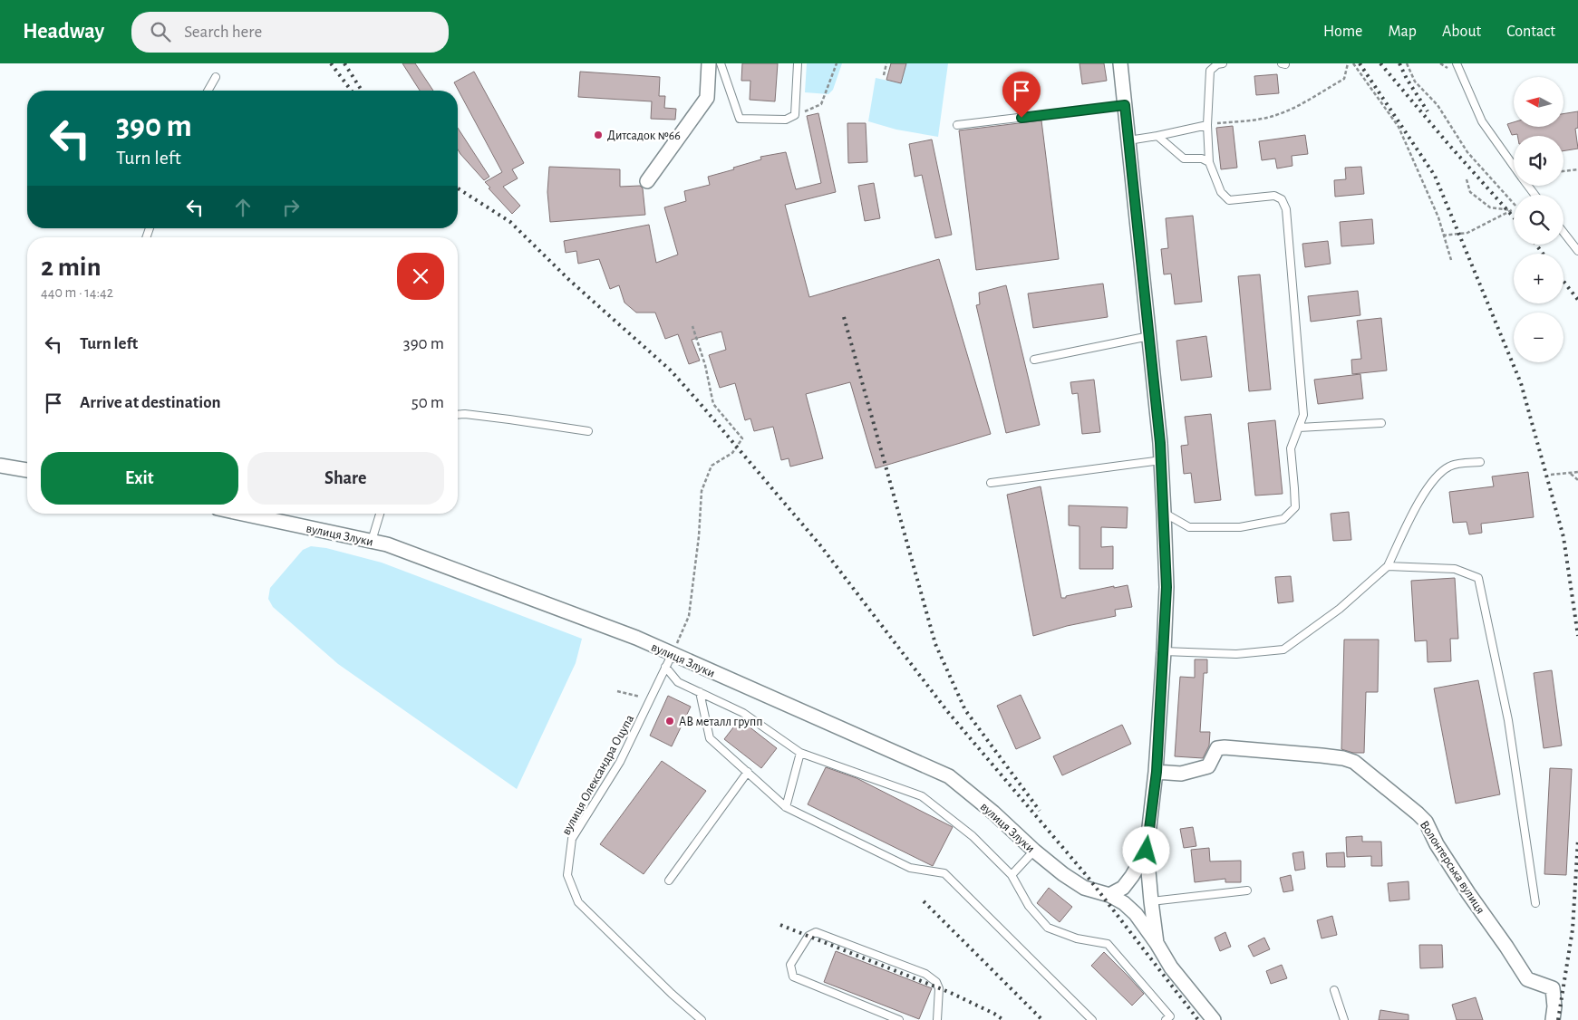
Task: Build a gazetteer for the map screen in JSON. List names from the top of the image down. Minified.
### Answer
{"streets":{"street":["вулиця Злуки","Волонтерська вулиця"],"lane":["вулиця Олександра Оцупа"]},"crossings":[["вулиця Злуки","вулиця Олександра Оцупа"]],"places":["Дитсадок №66","АВ металл групп"],"north":"left","page":{"header":"Headway","search":"Search here","nav":["Home","Map","About","Contact"],"map_buttons":["+","−"],"turn":["390 m","Turn left"],"heading":["2 min","440 m · 14:42"],"list":[{"name":"Turn left","value":"390 m"},{"name":"Arrive at destination","value":"50 m"}],"buttons":["Exit","Share"]}}
